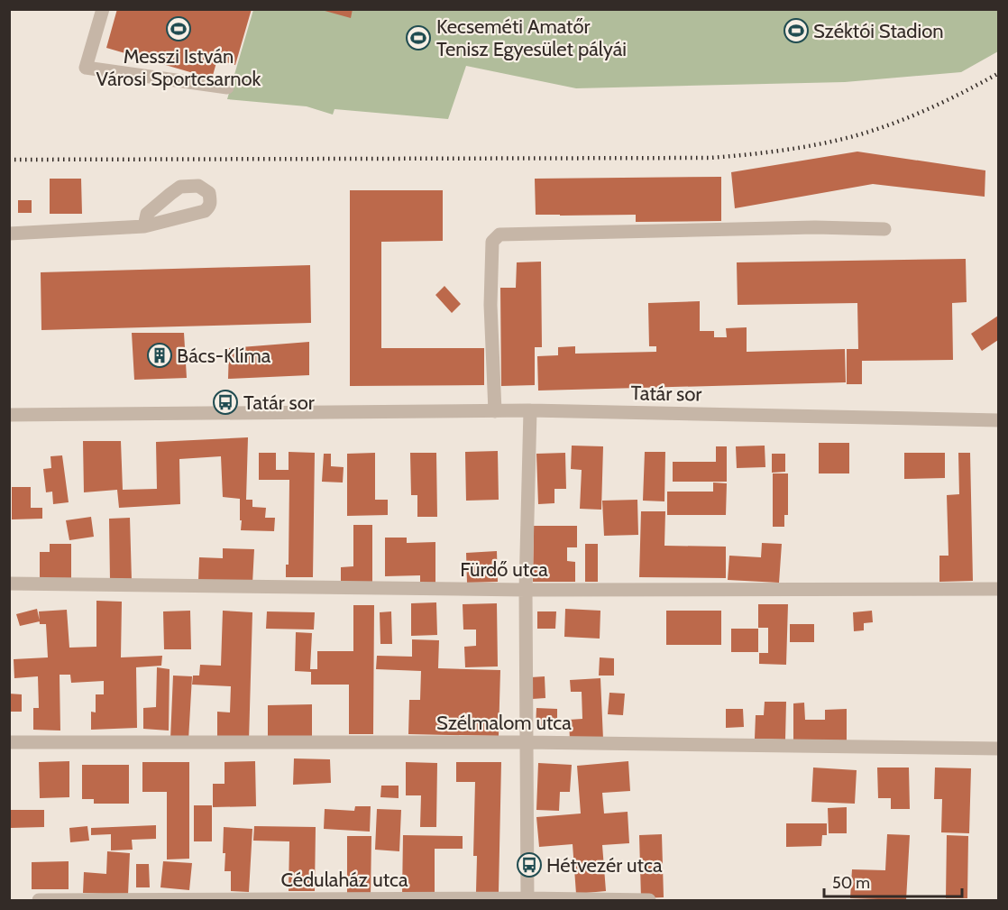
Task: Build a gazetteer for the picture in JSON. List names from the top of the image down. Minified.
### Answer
{"streets":{"street":["Tatár sor","Fürdő utca","Szélmalom utca","Cédulaház utca"]},"places":{"sports":["Messzi István Városi Sportcsarnok","Széktói Stadion","Kecseméti Amatőr Tenisz Egyesület pályái"],"building":["Bács-Klíma"],"bus stop":["Tatár sor","Hétvezér utca"]},"scale_bar":"50 m"}
